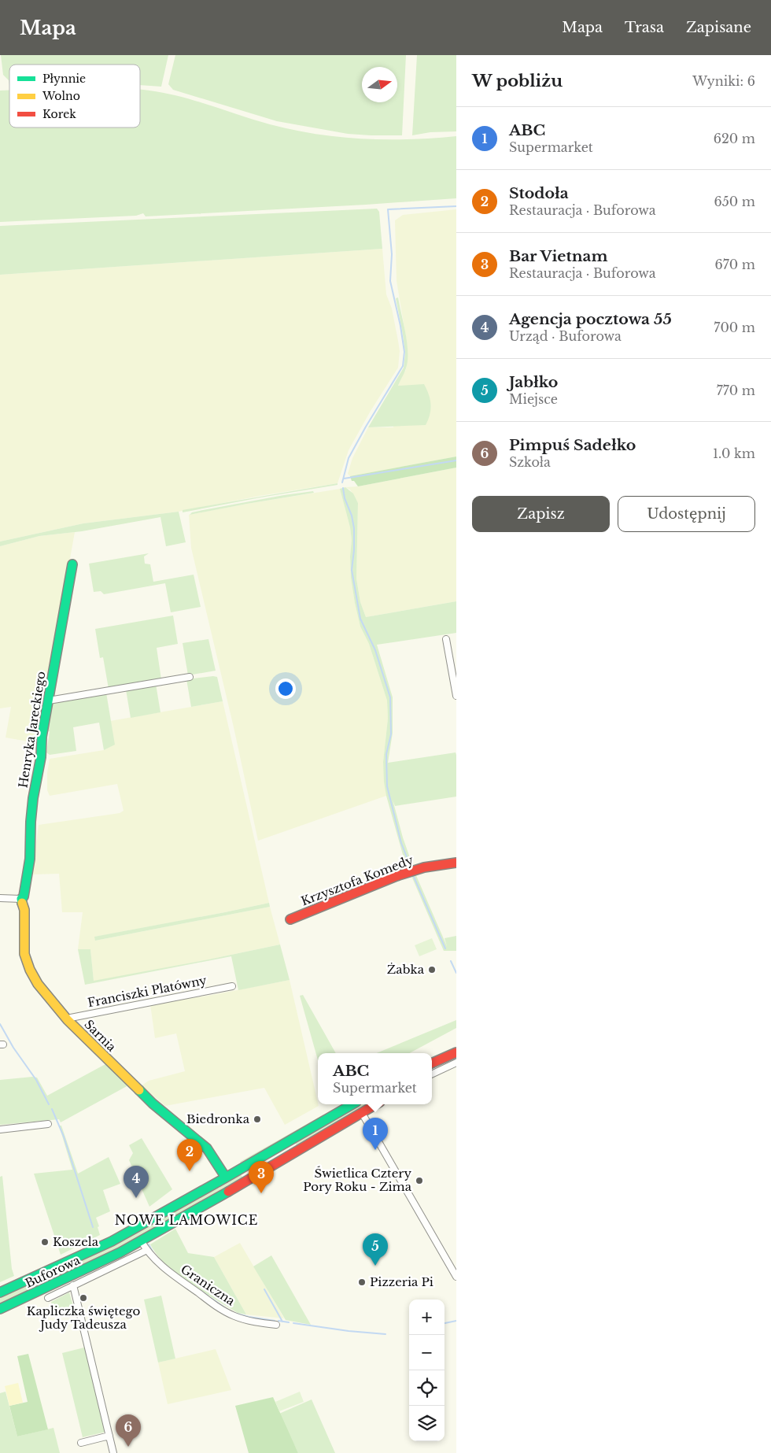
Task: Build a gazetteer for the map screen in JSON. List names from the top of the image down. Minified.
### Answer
{"streets":{"street":["Henryka Jareckiego","Krzysztofa Komedy","Franciszki Platówny","Sarnia","Buforowa","Graniczna"]},"crossings":[["Henryka Jareckiego","Sarnia"],["Franciszki Platówny","Sarnia"],["Sarnia","Buforowa"],["Buforowa","Graniczna"]],"districts":["NOWE LAMOWICE"],"places":["Żabka","Biedronka","Świetlica Cztery Pory Roku - Zima","Koszela","Pizzeria Pi","Kapliczka świętego Judy Tadeusza"],"legend":["Płynnie","Wolno","Korek"],"north":"right","page":{"header":"Mapa","nav":["Mapa","Trasa","Zapisane"],"heading":["W pobliżu","Wyniki: 6"],"list":[{"mark":"1","name":"ABC","note":"Supermarket","value":"620 m"},{"mark":"2","name":"Stodoła","note":"Restauracja · Buforowa","value":"650 m"},{"mark":"3","name":"Bar Vietnam","note":"Restauracja · Buforowa","value":"670 m"},{"mark":"4","name":"Agencja pocztowa 55","note":"Urząd · Buforowa","value":"700 m"},{"mark":"5","name":"Jabłko","note":"Miejsce","value":"770 m"},{"mark":"6","name":"Pimpuś Sadełko","note":"Szkoła","value":"1.0 km"}],"buttons":["Zapisz","Udostępnij"],"popup":["ABC","Supermarket"],"pins":["1","2","3","4","5","6"],"map_buttons":["+","−"]}}
